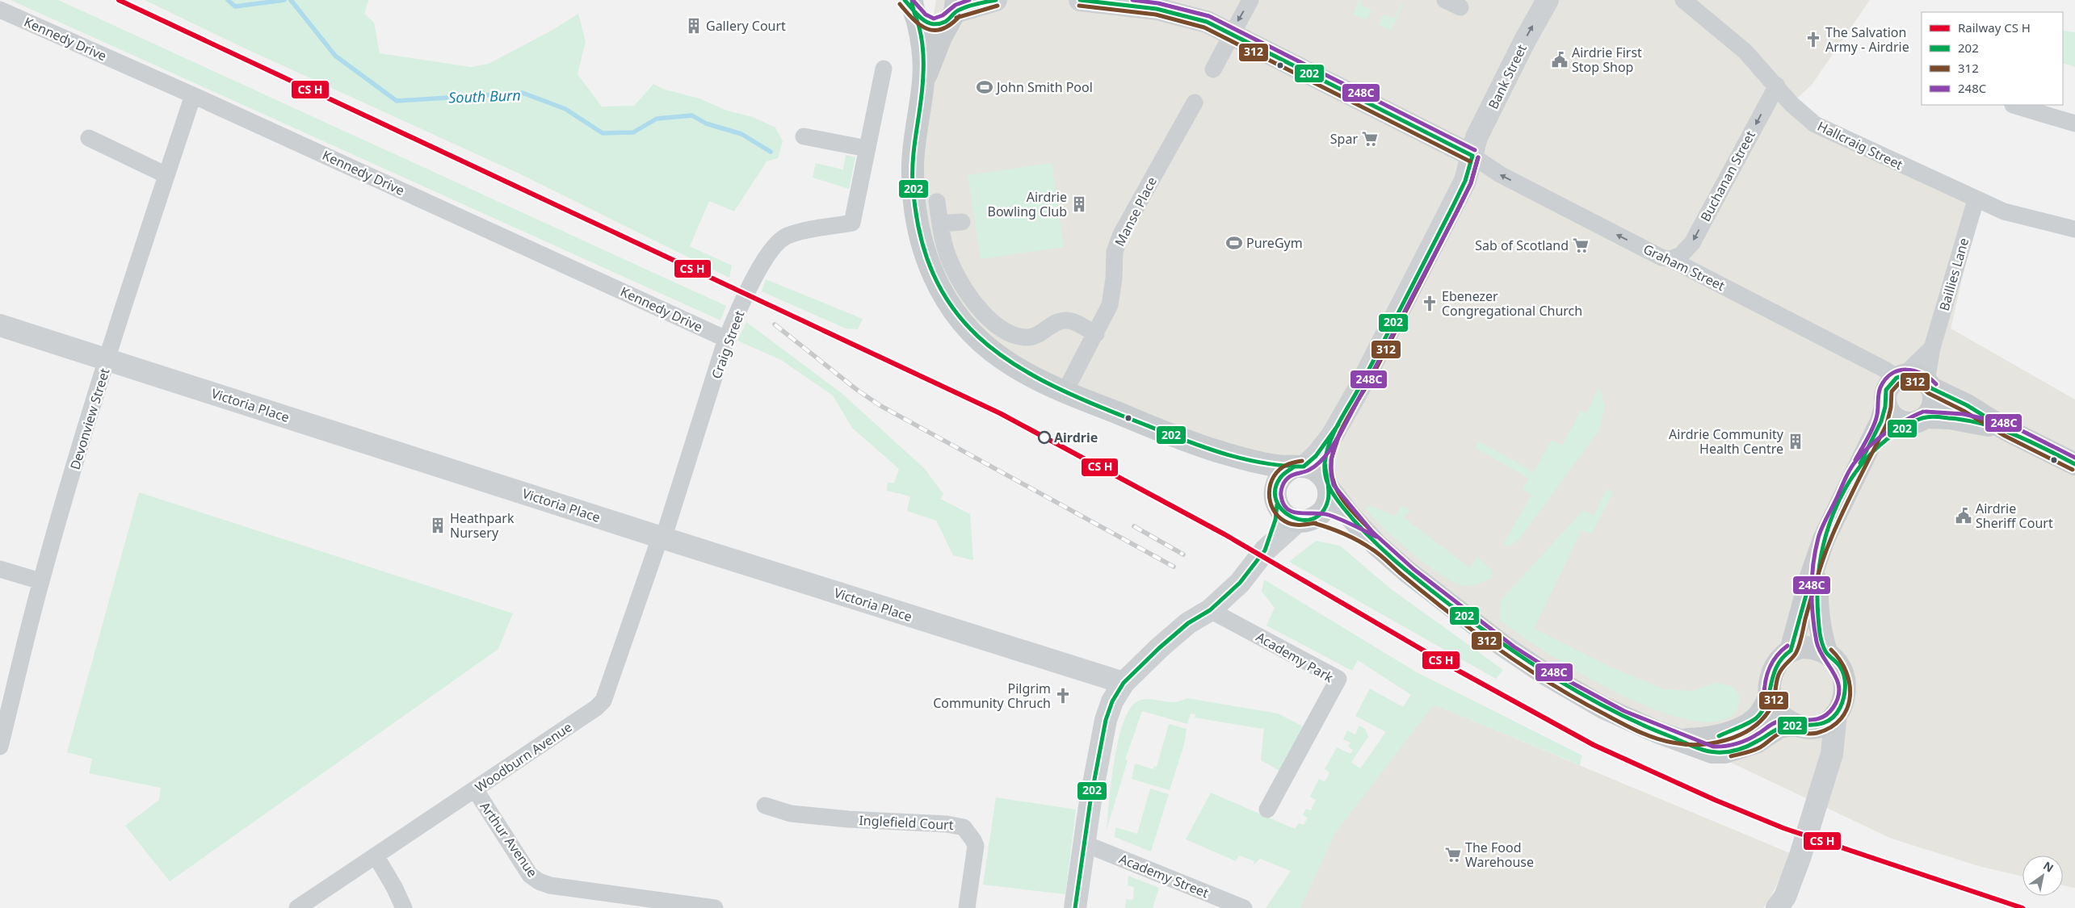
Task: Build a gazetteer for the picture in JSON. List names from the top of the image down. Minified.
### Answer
{"streets":{"main road":["Bank Street","Victoria Place"],"street":["Kennedy Drive","Hallcraig Street","Buchanan Street","Manse Place","Graham Street","Baillies Lane","Craig Street","Devonview Street","Academy Park","Woodburn Avenue","Inglefield Court","Arthur Avenue","Academy Street"]},"crossings":[["Kennedy Drive","Craig Street"],["Kennedy Drive","Devonview Street"],["Bank Street","Graham Street"],["Hallcraig Street","Buchanan Street"],["Hallcraig Street","Baillies Lane"],["Buchanan Street","Graham Street"],["Graham Street","Baillies Lane"],["Craig Street","Victoria Place"],["Craig Street","Woodburn Avenue"],["Victoria Place","Devonview Street"],["Victoria Place","Woodburn Avenue"],["Woodburn Avenue","Arthur Avenue"]],"one_way":["Bank Street","Buchanan Street","Graham Street"],"water":["South Burn"],"places":{"building":["Gallery Court","Airdrie Bowling Club","Airdrie Community Health Centre","Heathpark Nursery"],"church":["The Salvation Army - Airdrie","Ebenezer Congregational Church","Pilgrim Community Chruch"],"public building":["Airdrie First Stop Shop","Airdrie Sheriff Court"],"sports":["John Smith Pool","PureGym"],"supermarket":["Spar","Sab of Scotland","The Food Warehouse"],"other":["Airdrie"]},"lines":["transit line 202","transit line 248C","transit line 312"],"legend":["Railway CS H","202","312","248C"],"north":"top right"}
